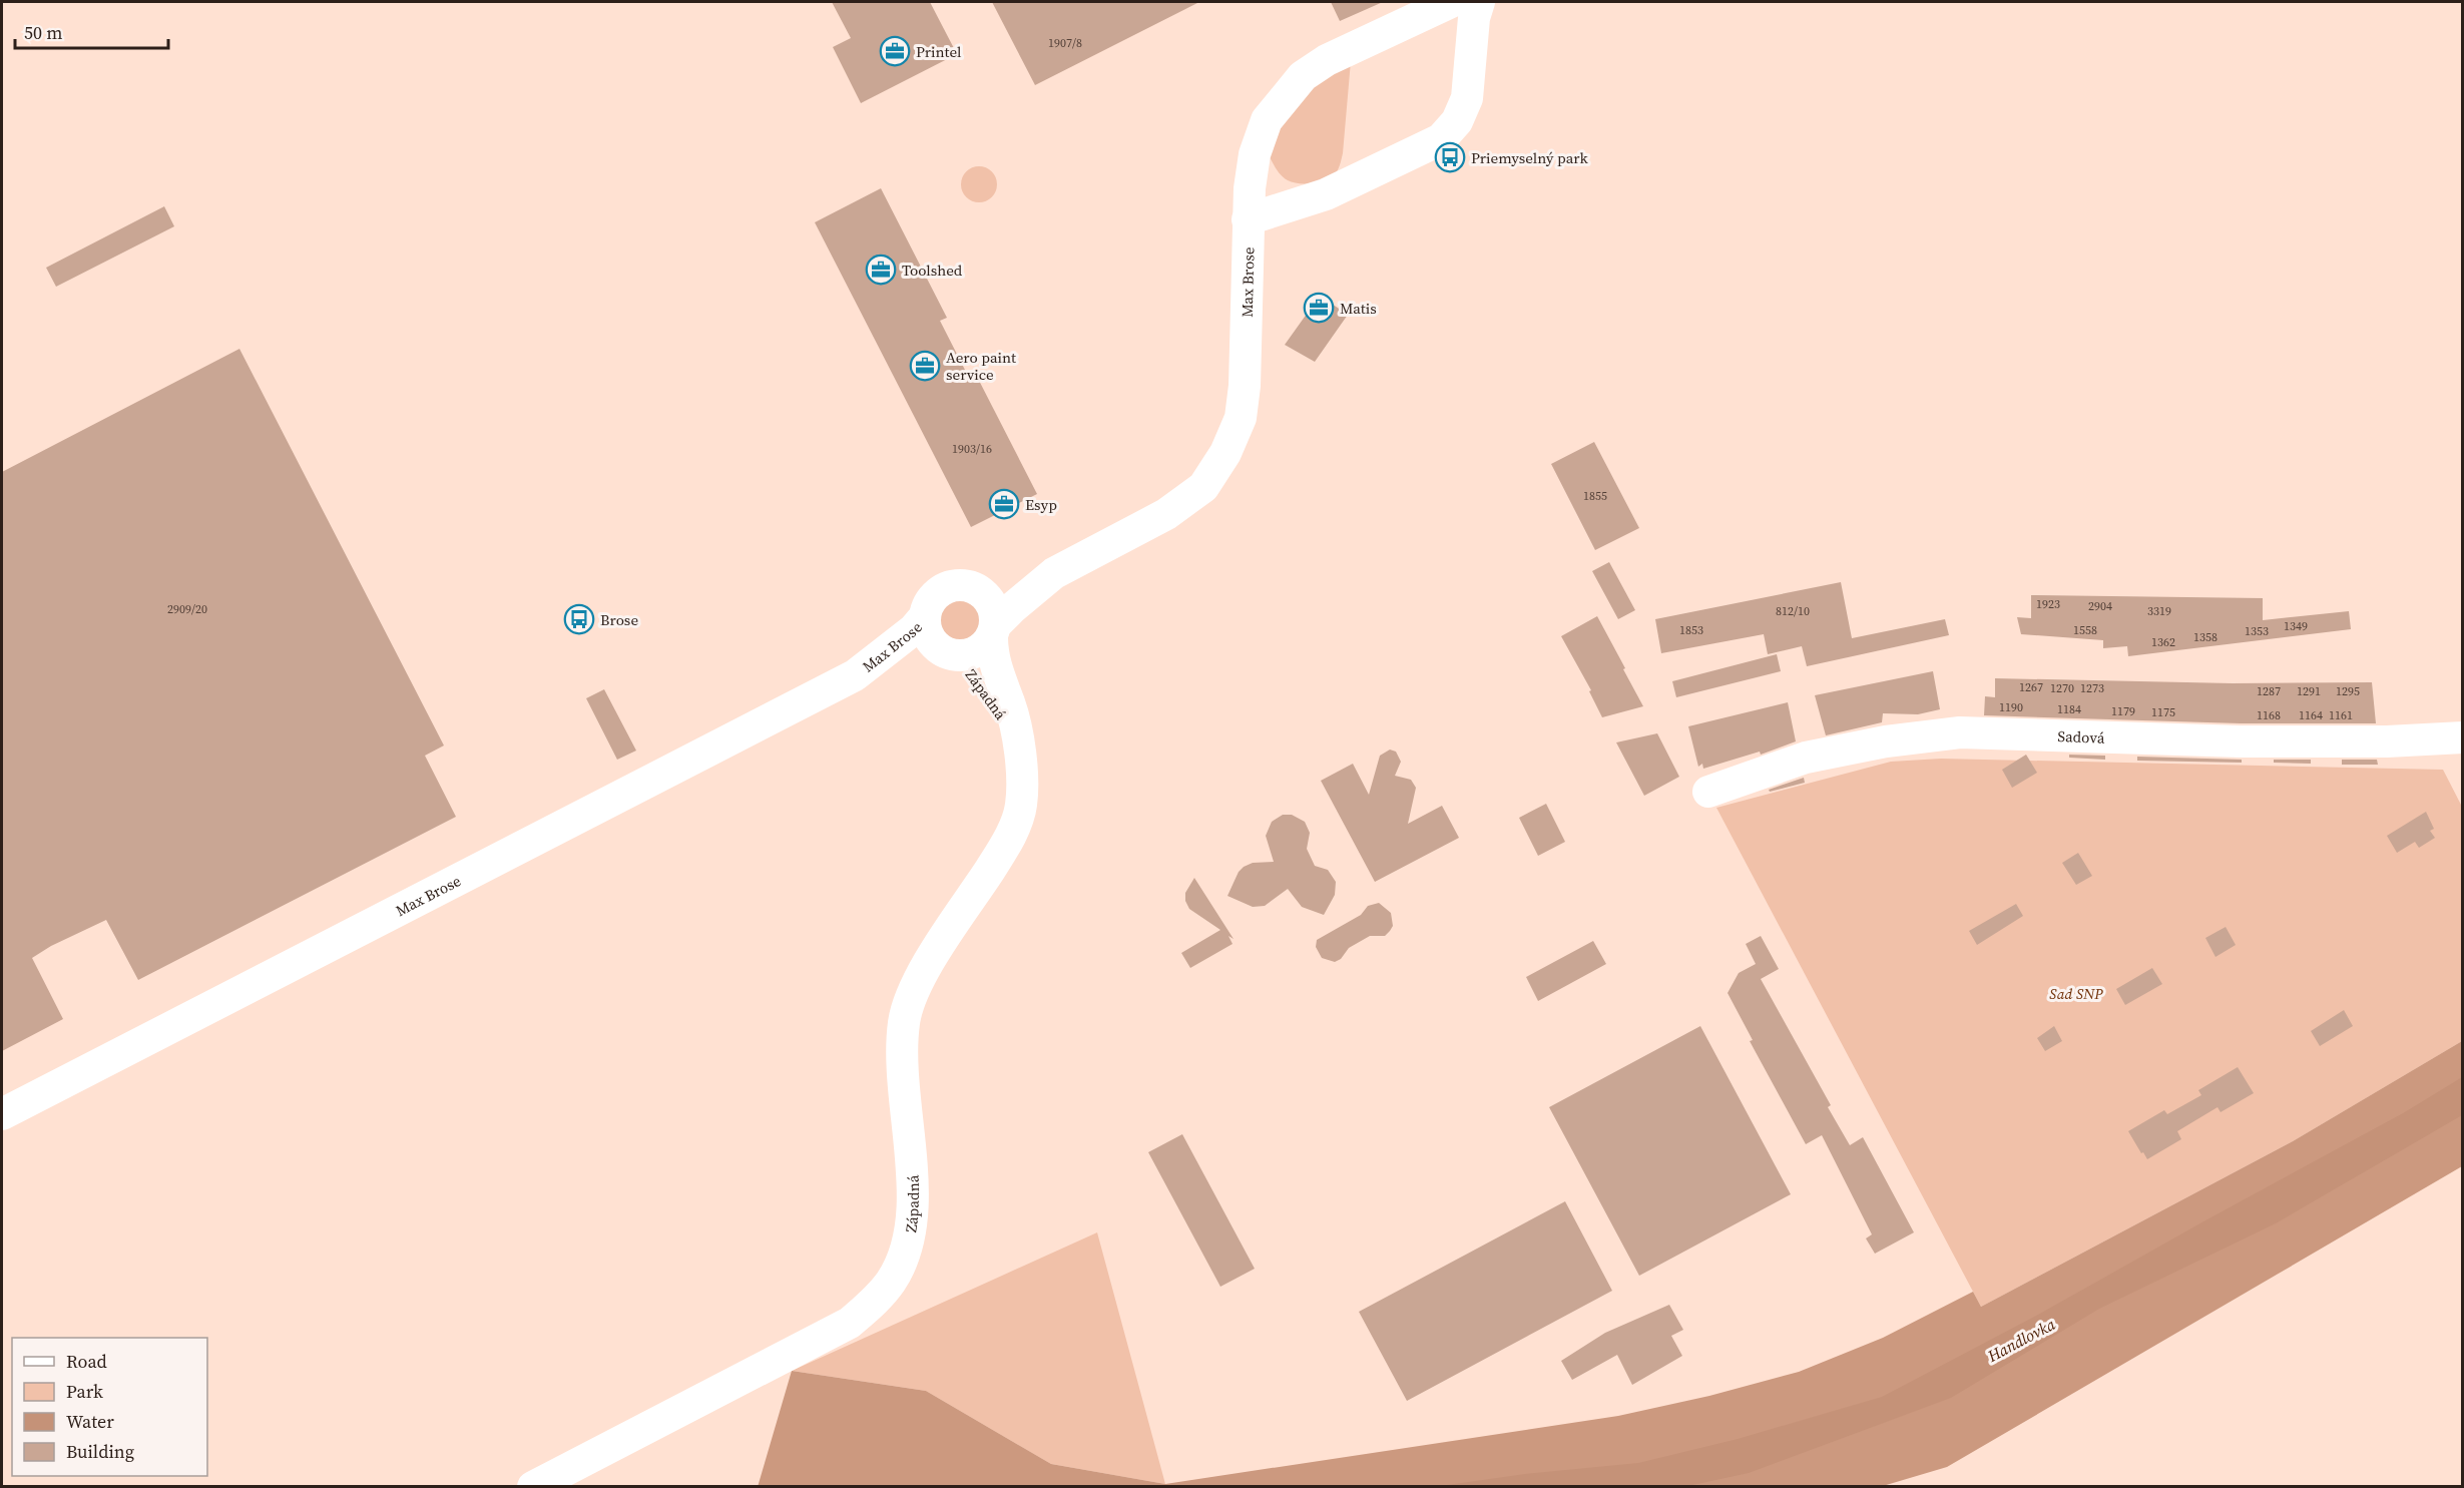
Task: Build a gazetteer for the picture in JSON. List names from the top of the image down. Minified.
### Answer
{"streets":{"street":["Max Brose","Západná","Sadová"]},"crossings":[["Max Brose","Západná"]],"water":["Handlovka"],"parks":["Sad SNP"],"places":{"office":["Printel","Toolshed","Matis","Aero paint service","Esyp"],"bus stop":["Priemyselný park","Brose"]},"house_numbers":["1907/8","1903/16","1855","1923","2904","2909/20","812/10","3319","1349","1853","1558","1353","1358","1362","1267","1270","1273","1287","1291","1295","1190","1184","1179","1175","1168","1164","1161"],"legend":["Road","Park","Water","Building"],"scale_bar":"50 m"}
